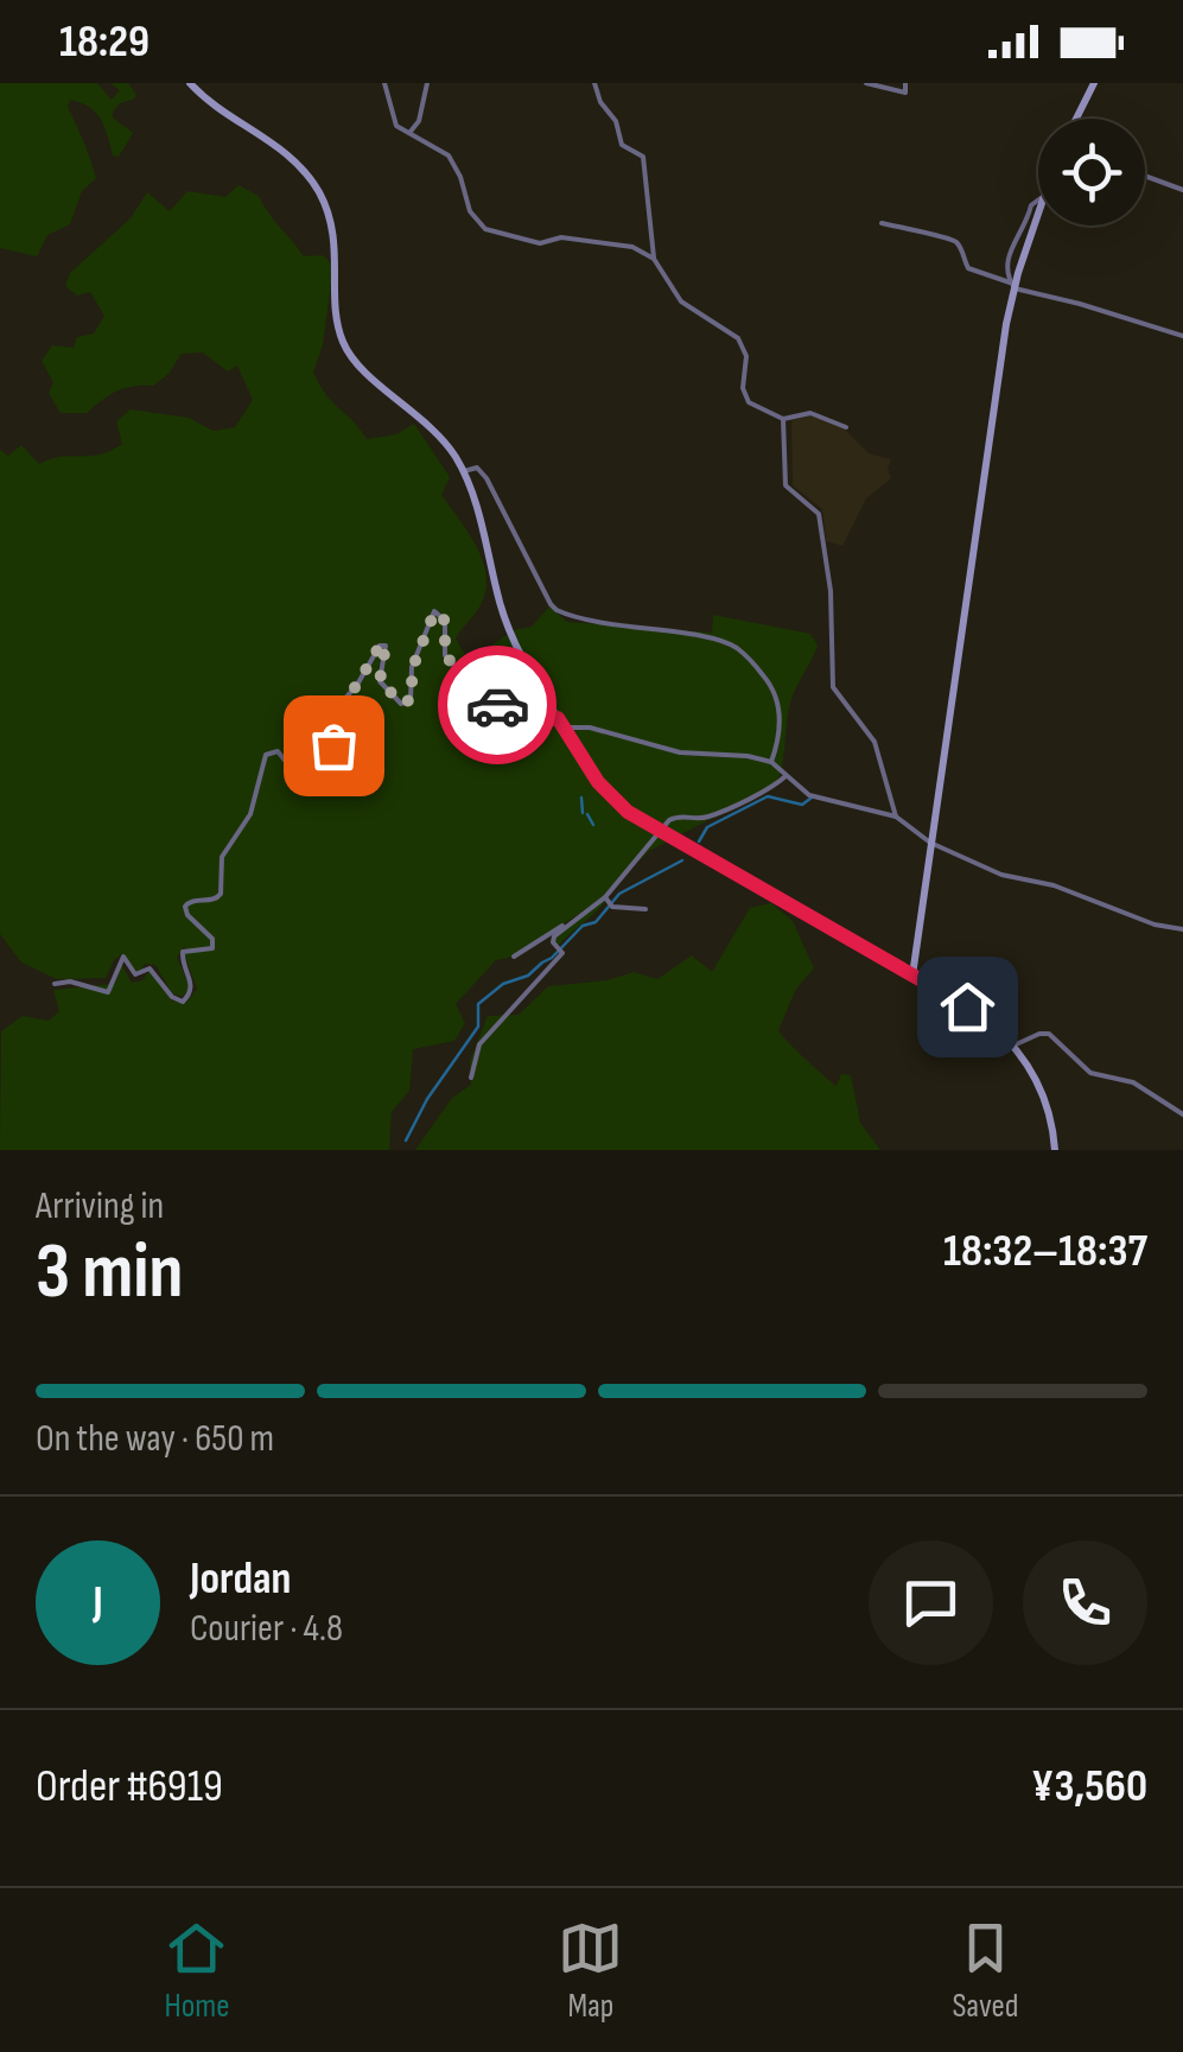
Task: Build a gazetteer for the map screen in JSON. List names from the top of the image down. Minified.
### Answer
{"page":{"status":"18:29","heading":["3 min","Arriving in","18:32–18:37"],"panel":["Jordan","Courier · 4.8","Order #6919","¥3,560"],"bar":"On the way · 650 m","round":"J","tabs":["Home","Map","Saved"]}}
